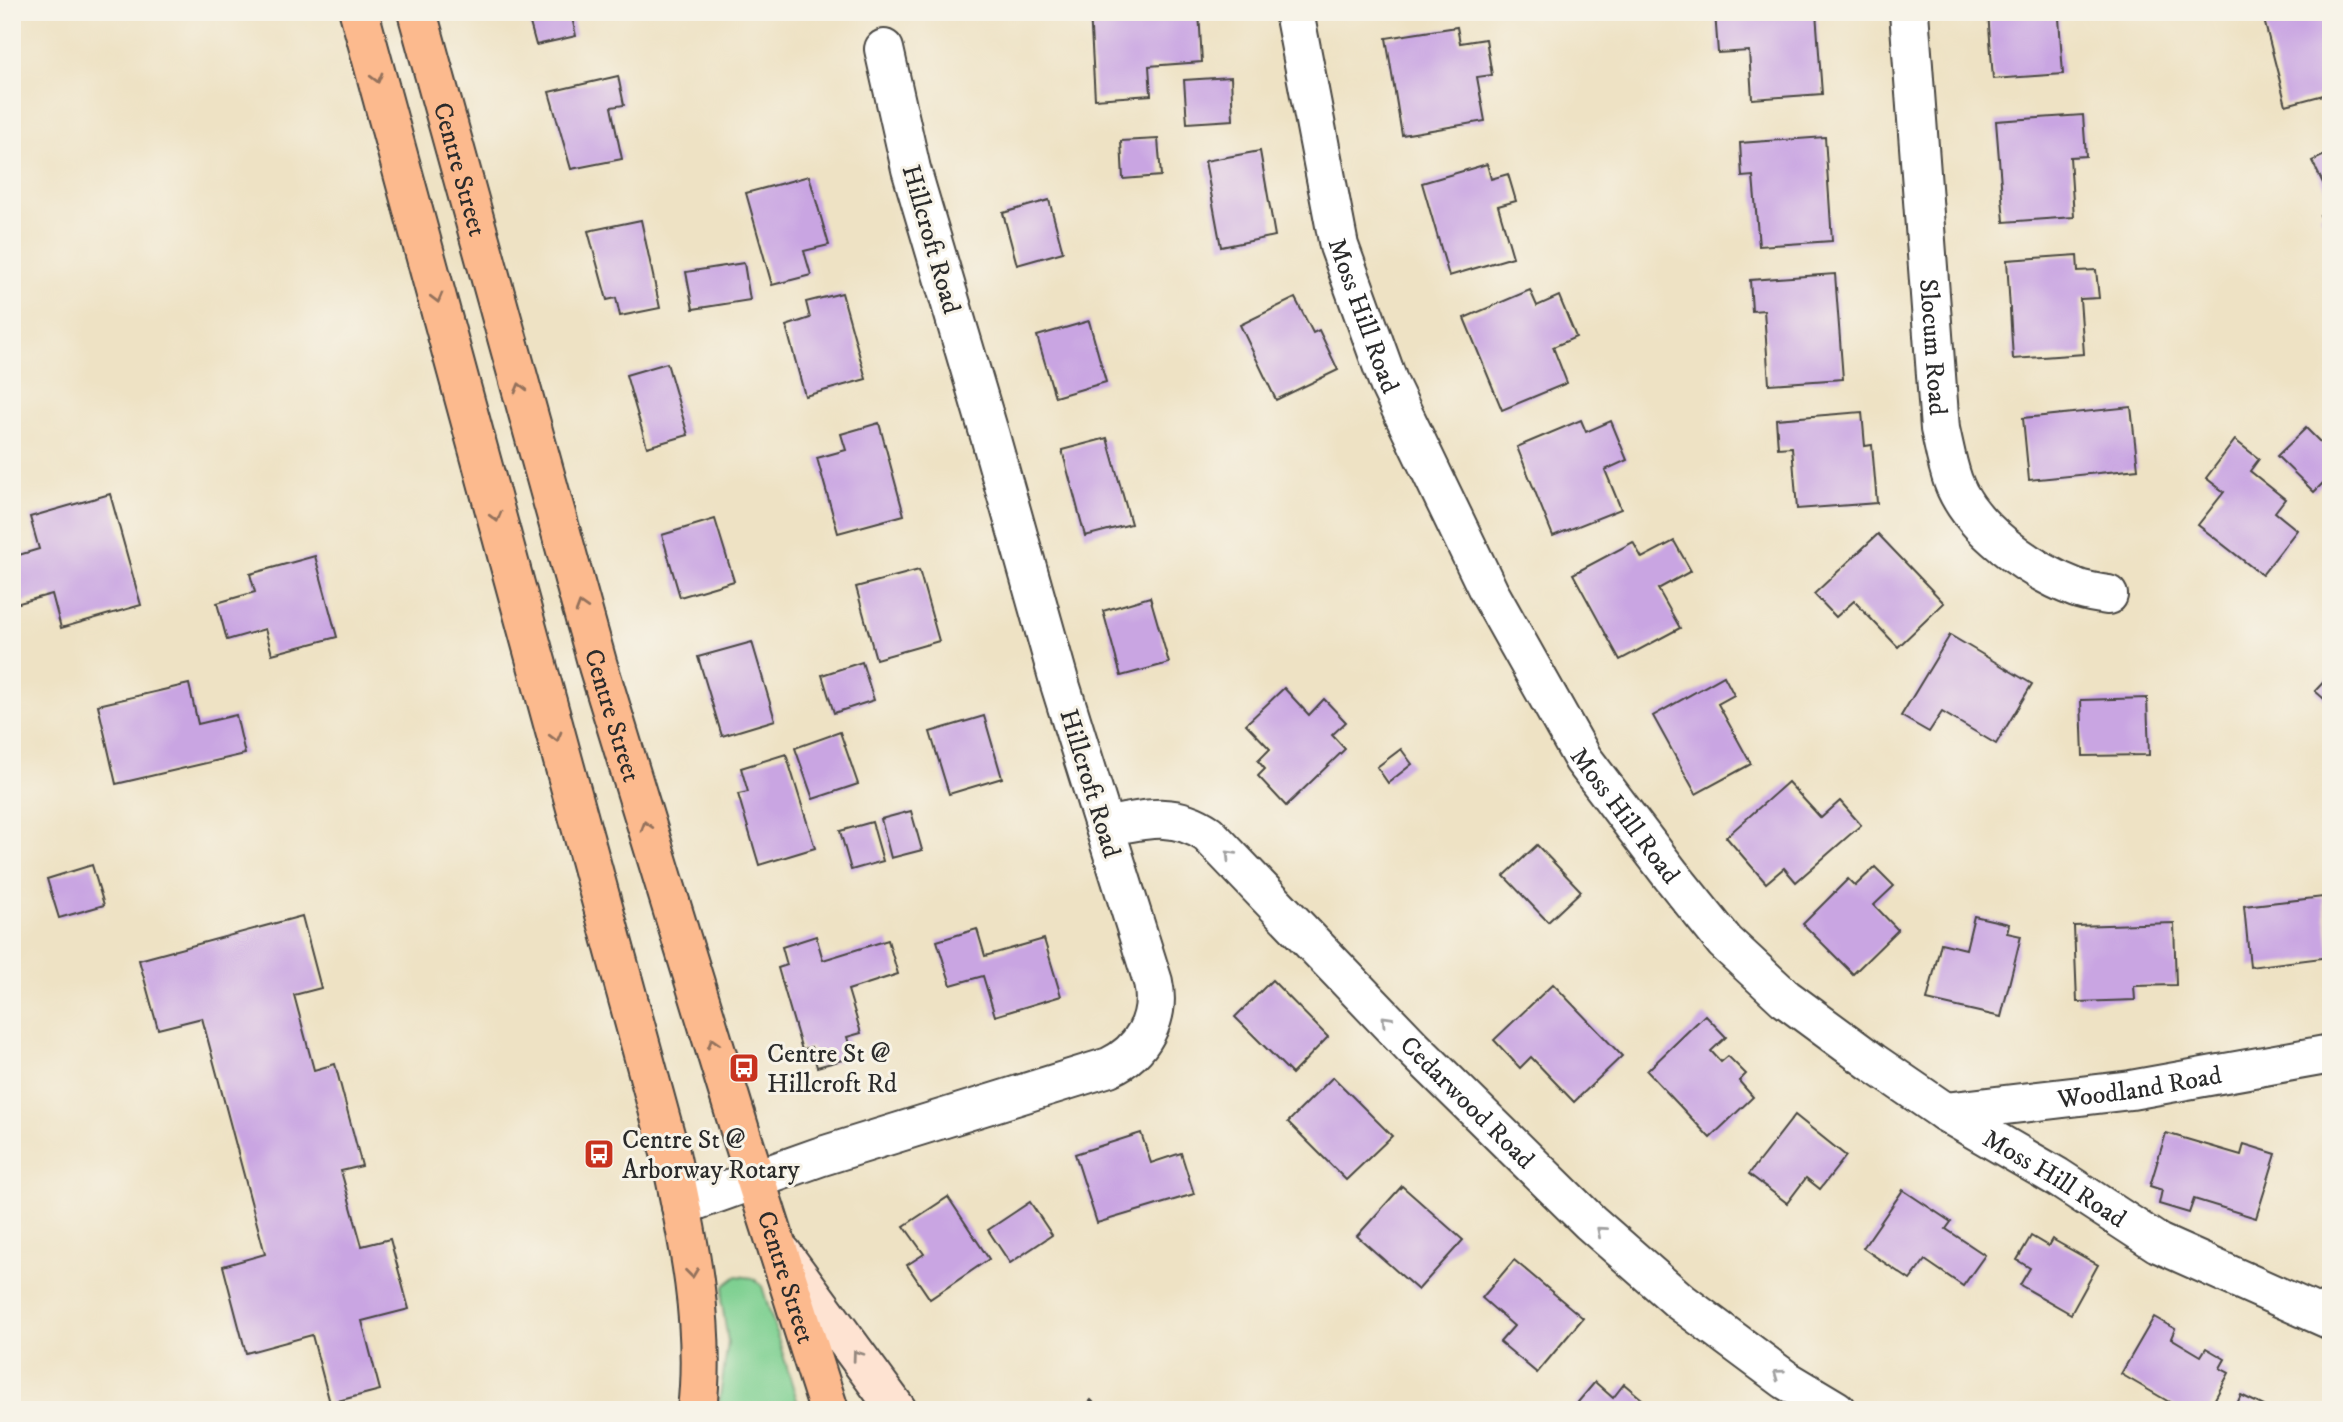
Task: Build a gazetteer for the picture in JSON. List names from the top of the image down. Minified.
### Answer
{"streets":{"highway":["Centre Street"],"street":["Hillcroft Road","Moss Hill Road","Slocum Road","Woodland Road","Cedarwood Road"]},"crossings":[["Centre Street","Hillcroft Road"],["Hillcroft Road","Cedarwood Road"],["Moss Hill Road","Woodland Road"]],"one_way":["Cedarwood Road"],"places":{"bus stop":["Centre St @ Hillcroft Rd","Centre St @ Arborway Rotary"]}}
